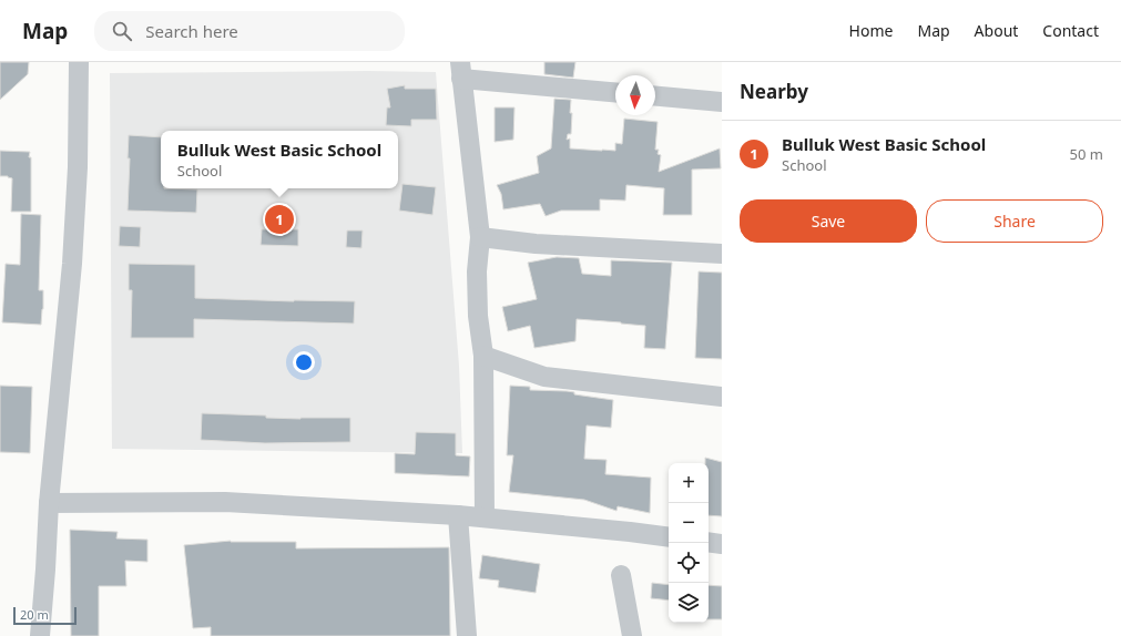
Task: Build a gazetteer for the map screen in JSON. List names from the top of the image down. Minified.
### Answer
{"scale_bar":"20 m","north":"bottom","page":{"header":"Map","search":"Search here","nav":["Home","Map","About","Contact"],"heading":"Nearby","list":[{"mark":"1","name":"Bulluk West Basic School","note":"School","value":"50 m"}],"popup":["Bulluk West Basic School","School"],"buttons":["Save","Share"],"pins":"1","map_buttons":["+","−"],"scale":"20 m"}}
